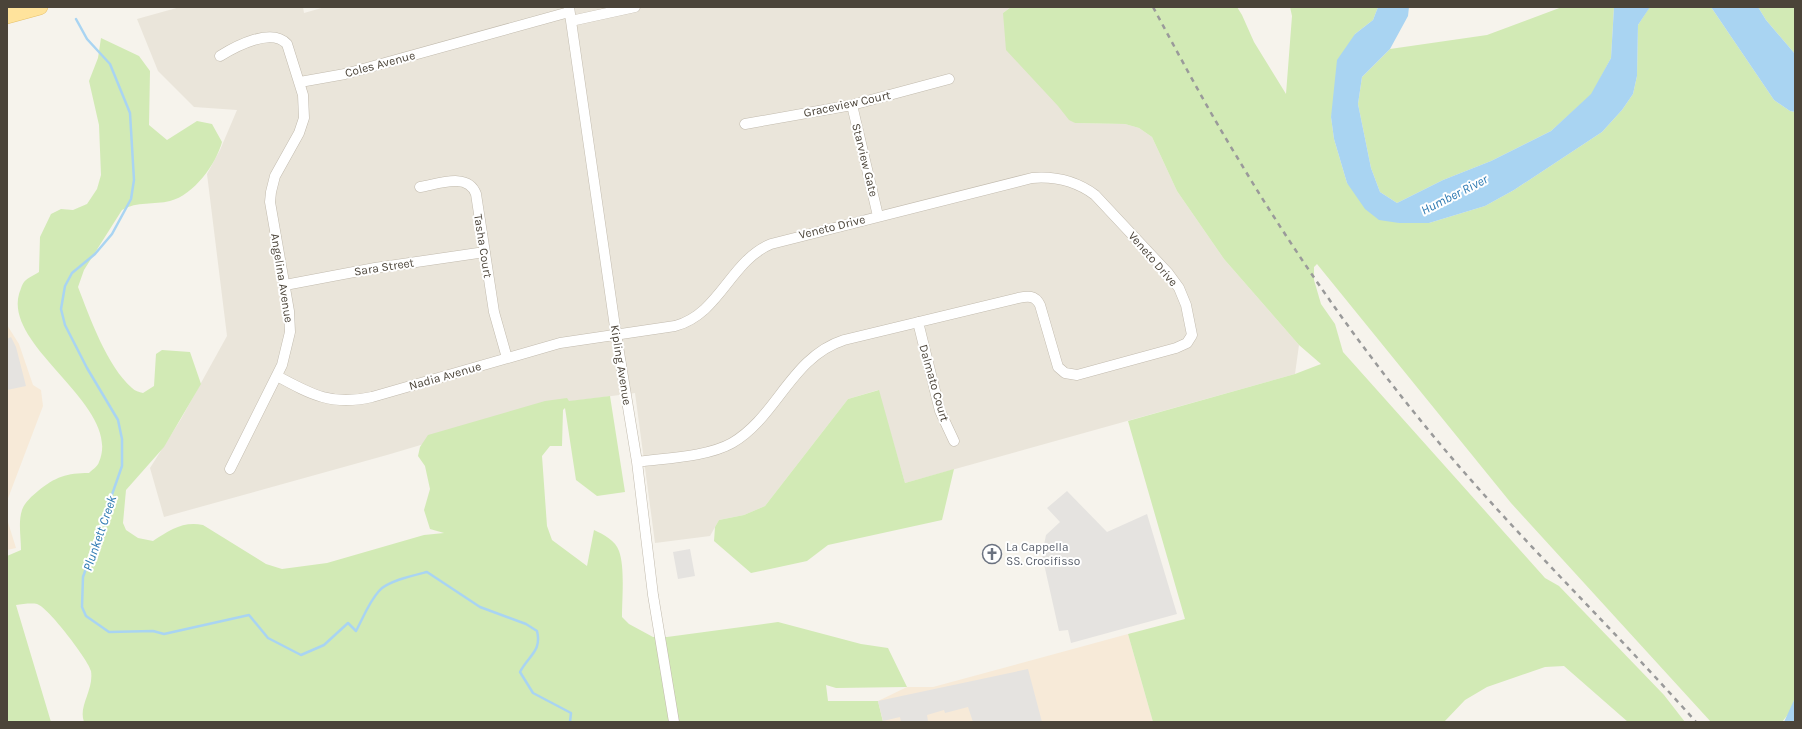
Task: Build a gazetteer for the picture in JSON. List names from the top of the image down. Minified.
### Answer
{"streets":{"street":["Coles Avenue","Graceview Court","Starview Gate","Veneto Drive","Tasha Court","Sara Street","Angelina Avenue","Kipling Avenue","Nadia Avenue","Dalmato Court"]},"crossings":[["Coles Avenue","Angelina Avenue"],["Coles Avenue","Kipling Avenue"],["Graceview Court","Starview Gate"],["Starview Gate","Veneto Drive"],["Veneto Drive","Kipling Avenue"],["Veneto Drive","Nadia Avenue"],["Veneto Drive","Dalmato Court"],["Tasha Court","Sara Street"],["Tasha Court","Nadia Avenue"],["Sara Street","Angelina Avenue"],["Angelina Avenue","Nadia Avenue"],["Kipling Avenue","Nadia Avenue"]],"water":["Humber River","Plunkett Creek"],"places":{"church":["La Cappella SS. Crocifisso"]}}
